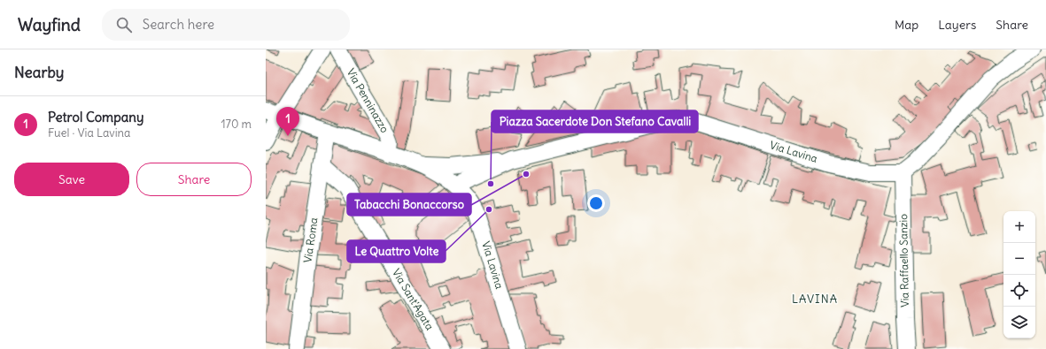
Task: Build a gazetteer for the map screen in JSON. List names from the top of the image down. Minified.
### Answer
{"streets":{"street":["Via Penninazzo","Via Lavina","Via Roma","Via Raffaello Sanzio","Via Sant'Agata"]},"crossings":[["Via Penninazzo","Via Lavina"],["Via Lavina","Via Roma"],["Via Lavina","Via Raffaello Sanzio"],["Via Roma","Via Sant'Agata"]],"districts":["LAVINA"],"places":["Tabacchi Bonaccorso","Piazza Sacerdote Don Stefano Cavalli","Le Quattro Volte"],"page":{"header":"Wayfind","search":"Search here","nav":["Map","Layers","Share"],"heading":"Nearby","list":[{"mark":"1","name":"Petrol Company","note":"Fuel · Via Lavina","value":"170 m"}],"pins":"1","buttons":["Save","Share"],"map_buttons":["+","−"]}}
